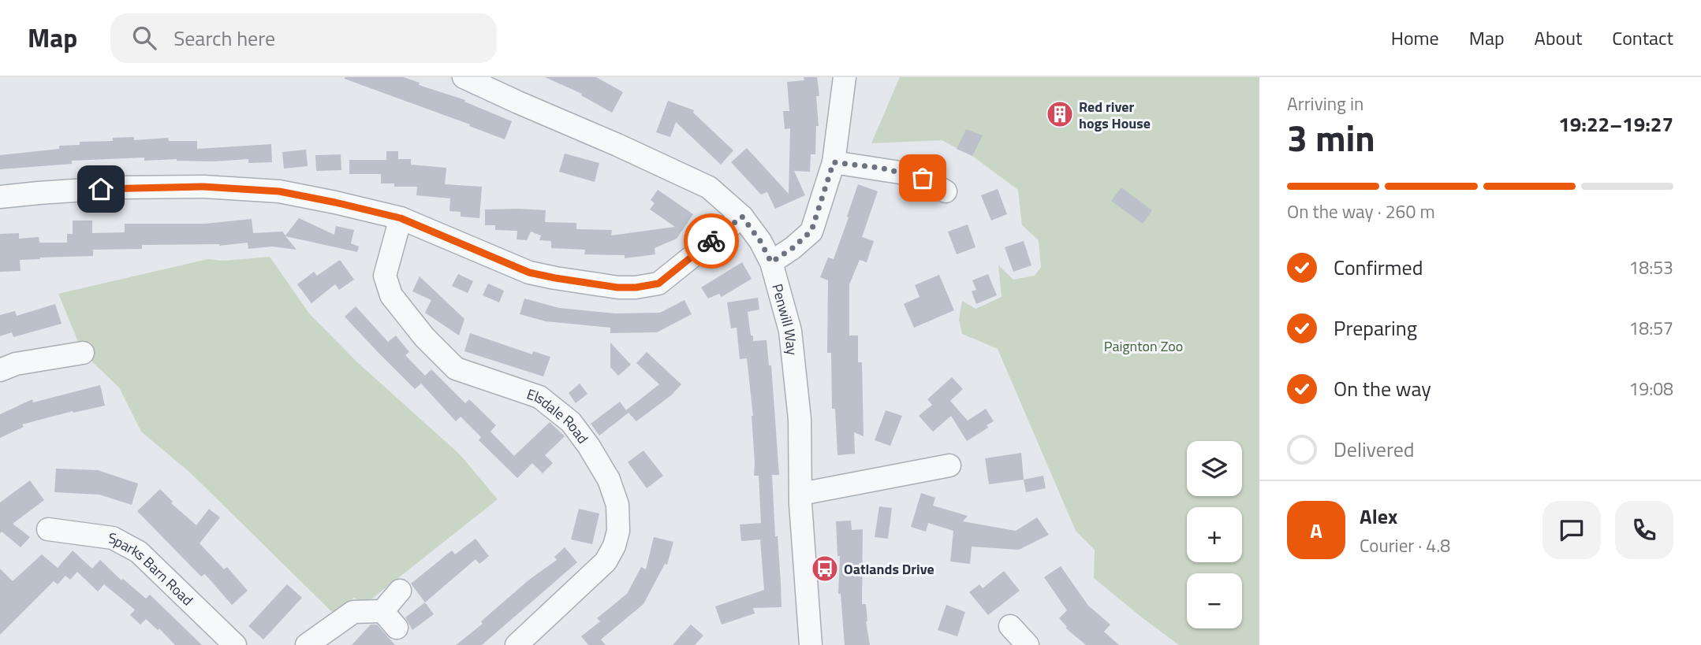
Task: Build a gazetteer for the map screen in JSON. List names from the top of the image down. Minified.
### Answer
{"streets":{"street":["Penwill Way","Elsdale Road","Sparks Barn Road"]},"parks":["Paignton Zoo"],"places":{"building":["Red river hogs House"],"bus stop":["Oatlands Drive"]},"page":{"header":"Map","search":"Search here","nav":["Home","Map","About","Contact"],"heading":["3 min","Arriving in","19:22–19:27"],"panel":["Alex","Courier · 4.8"],"bar":"On the way · 260 m","list":[["Confirmed","18:53"],["Preparing","18:57"],["On the way","19:08"],"Delivered"],"map_buttons":["+","−"],"round":"A"}}
